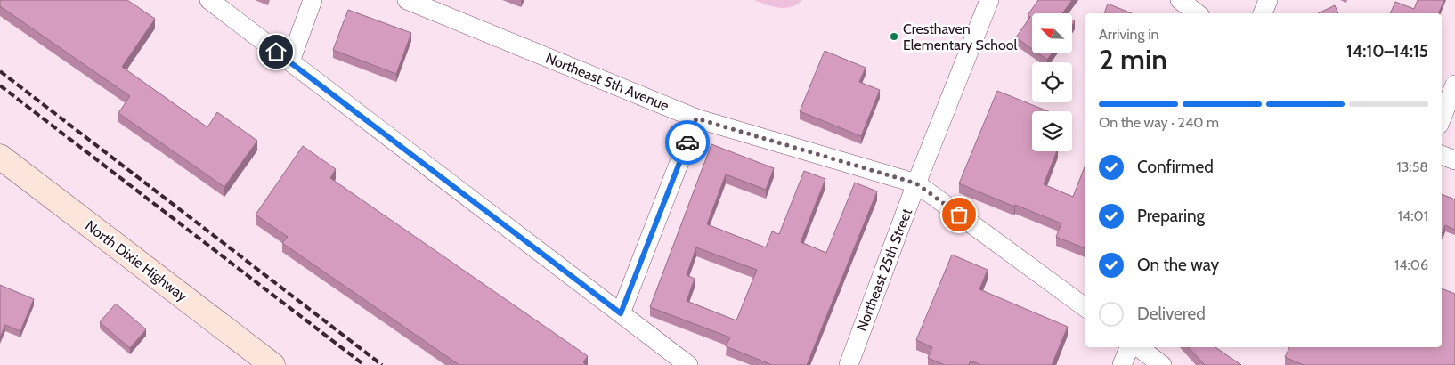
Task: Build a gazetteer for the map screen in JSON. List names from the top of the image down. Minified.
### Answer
{"streets":{"main road":["North Dixie Highway"],"street":["Northeast 5th Avenue","Northeast 25th Street"]},"crossings":[["Northeast 5th Avenue","Northeast 25th Street"]],"places":["Cresthaven Elementary School"],"north":"top left","page":{"heading":["2 min","Arriving in","14:10–14:15"],"bar":"On the way · 240 m","list":[["Confirmed","13:58"],["Preparing","14:01"],["On the way","14:06"],"Delivered"]}}
